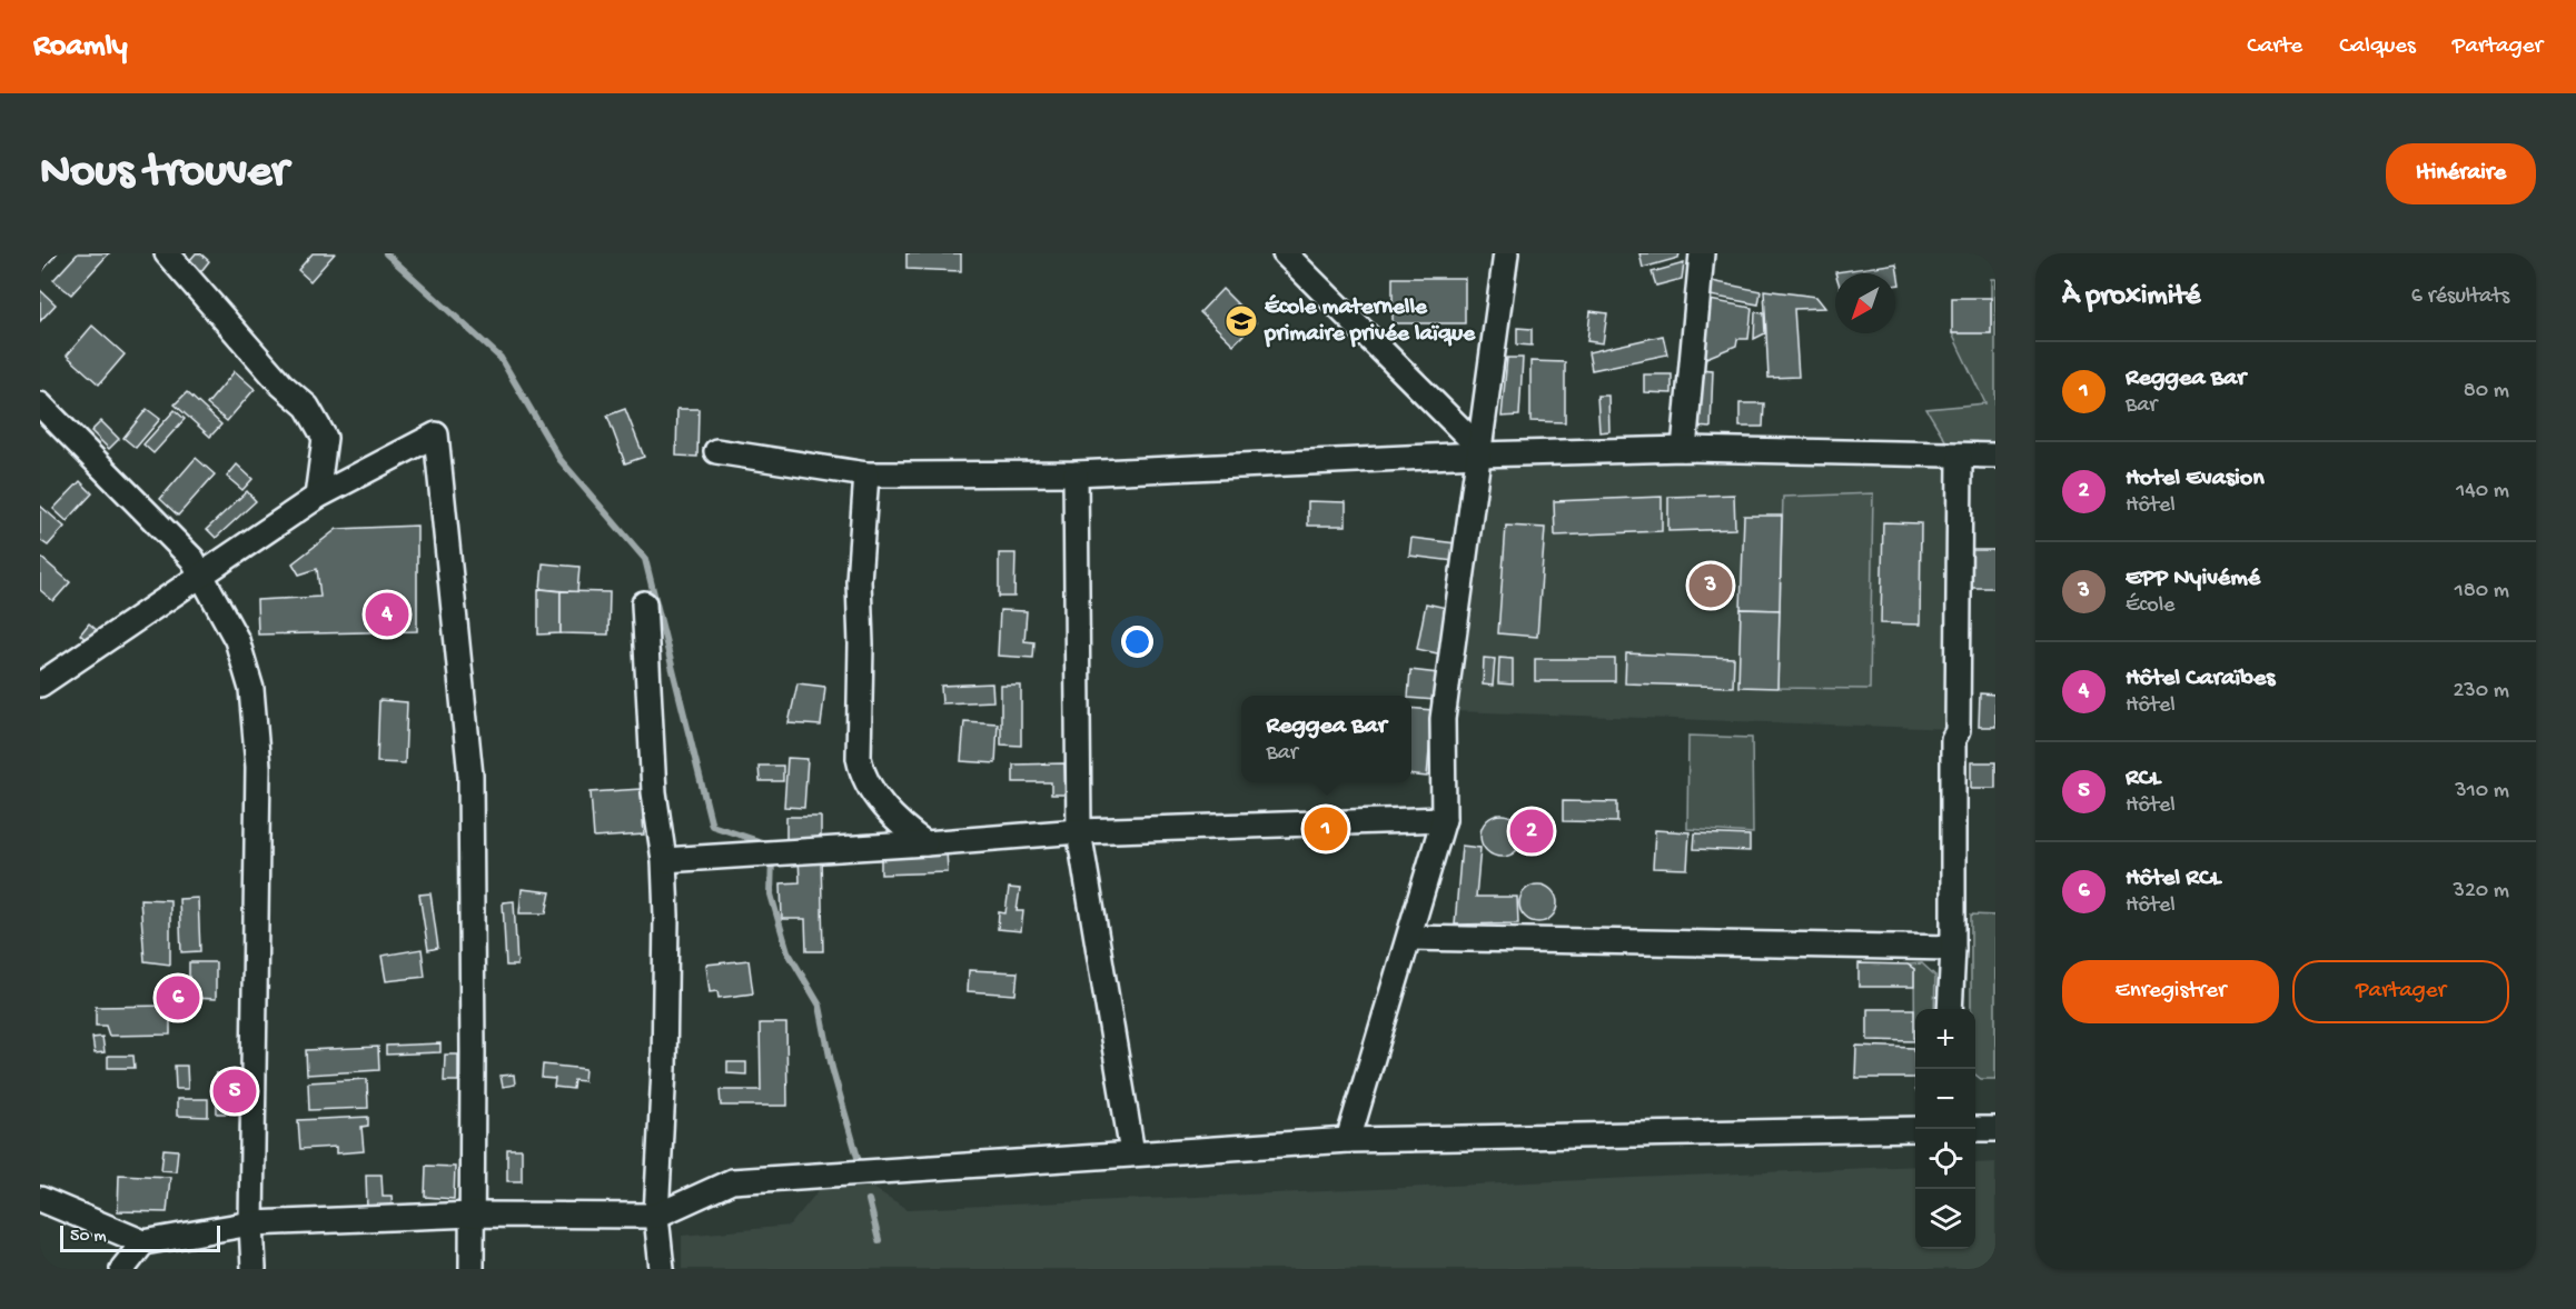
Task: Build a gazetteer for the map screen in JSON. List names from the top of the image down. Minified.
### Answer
{"places":{"school or university":["École maternelle primaire privée laïque"]},"scale_bar":"50 m","north":"bottom left","page":{"header":"Roamly","nav":["Carte","Calques","Partager"],"buttons":["Itinéraire",["Enregistrer","Partager"]],"title":"Nous trouver","heading":["À proximité","6 résultats"],"list":[{"mark":"1","name":"Reggea Bar","note":"Bar","value":"80 m"},{"mark":"2","name":"Hotel Evasion","note":"Hôtel","value":"140 m"},{"mark":"3","name":"EPP Nyivémé","note":"École","value":"180 m"},{"mark":"4","name":"Hôtel Caraïbes","note":"Hôtel","value":"230 m"},{"mark":"5","name":"RCL","note":"Hôtel","value":"310 m"},{"mark":"6","name":"Hôtel RCL","note":"Hôtel","value":"320 m"}],"pins":["3","4","1","2","6","5"],"popup":["Reggea Bar","Bar"],"map_buttons":["+","−"],"scale":"50 m"}}
